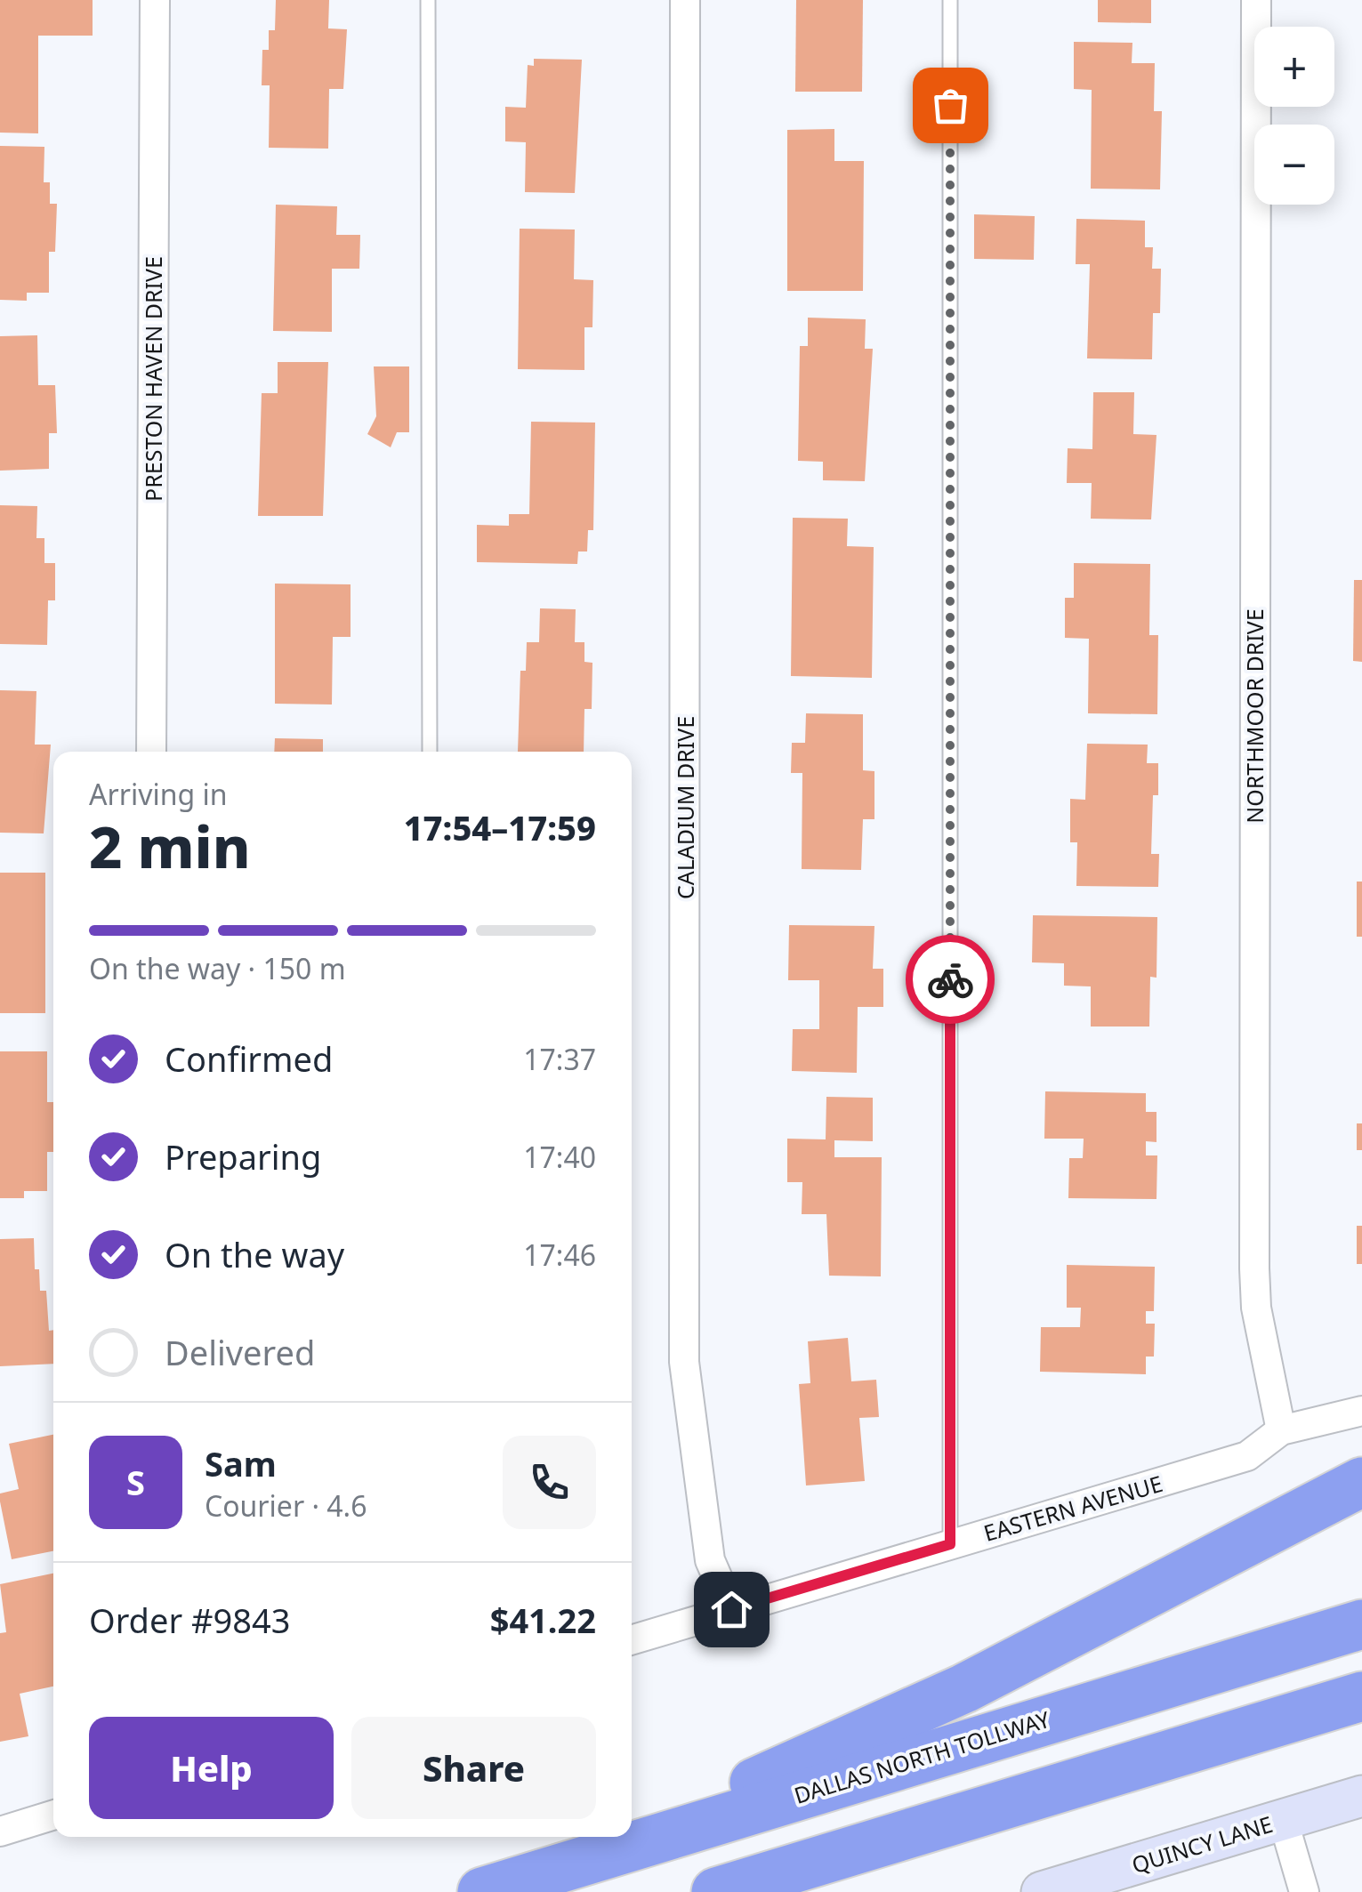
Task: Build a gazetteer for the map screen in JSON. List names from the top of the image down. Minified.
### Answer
{"streets":{"highway":["DALLAS NORTH TOLLWAY"],"main road":["QUINCY LANE"],"street":["PRESTON HAVEN DRIVE","NORTHMOOR DRIVE","CALADIUM DRIVE","EASTERN AVENUE"]},"crossings":[["NORTHMOOR DRIVE","EASTERN AVENUE"],["CALADIUM DRIVE","EASTERN AVENUE"]],"page":{"map_buttons":["+","−"],"heading":["2 min","Arriving in","17:54–17:59"],"panel":["Sam","Courier · 4.6","Order #9843","$41.22"],"bar":"On the way · 150 m","list":[["Confirmed","17:37"],["Preparing","17:40"],["On the way","17:46"],"Delivered"],"round":"S","buttons":["Help","Share"]}}
